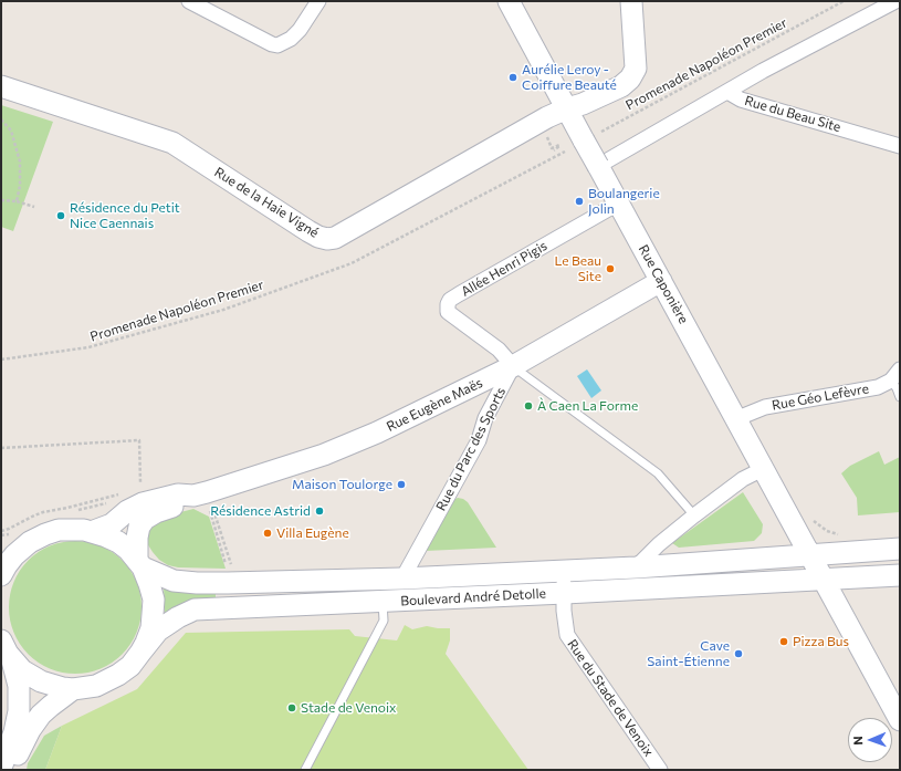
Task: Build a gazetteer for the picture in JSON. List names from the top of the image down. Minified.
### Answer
{"streets":{"main road":["Rue de la Haie Vigné","Rue Caponière","Rue Eugène Maës","Boulevard André Detolle"],"street":["Rue du Beau Site","Allée Henri Pigis","Rue Géo Lefèvre","Rue du Parc des Sports","Rue du Stade de Venoix"],"path":["Promenade Napoléon Premier"]},"crossings":[["Rue du Beau Site","Rue Caponière"],["Rue de la Haie Vigné","Rue Caponière"],["Allée Henri Pigis","Rue Caponière"],["Allée Henri Pigis","Rue Eugène Maës"],["Allée Henri Pigis","Rue du Parc des Sports"],["Rue Caponière","Rue Géo Lefèvre"],["Rue Caponière","Rue Eugène Maës"],["Rue Caponière","Boulevard André Detolle"],["Rue Eugène Maës","Rue du Parc des Sports"],["Rue Eugène Maës","Boulevard André Detolle"],["Rue du Parc des Sports","Boulevard André Detolle"],["Boulevard André Detolle","Rue du Stade de Venoix"]],"places":["Aurélie Leroy - Coiffure Beauté","Boulangerie Jolin","Résidence du Petit Nice Caennais","Le Beau Site","À Caen La Forme","Maison Toulorge","Résidence Astrid","Villa Eugène","Pizza Bus","Cave Saint-Étienne","Stade de Venoix"],"north":"left"}
